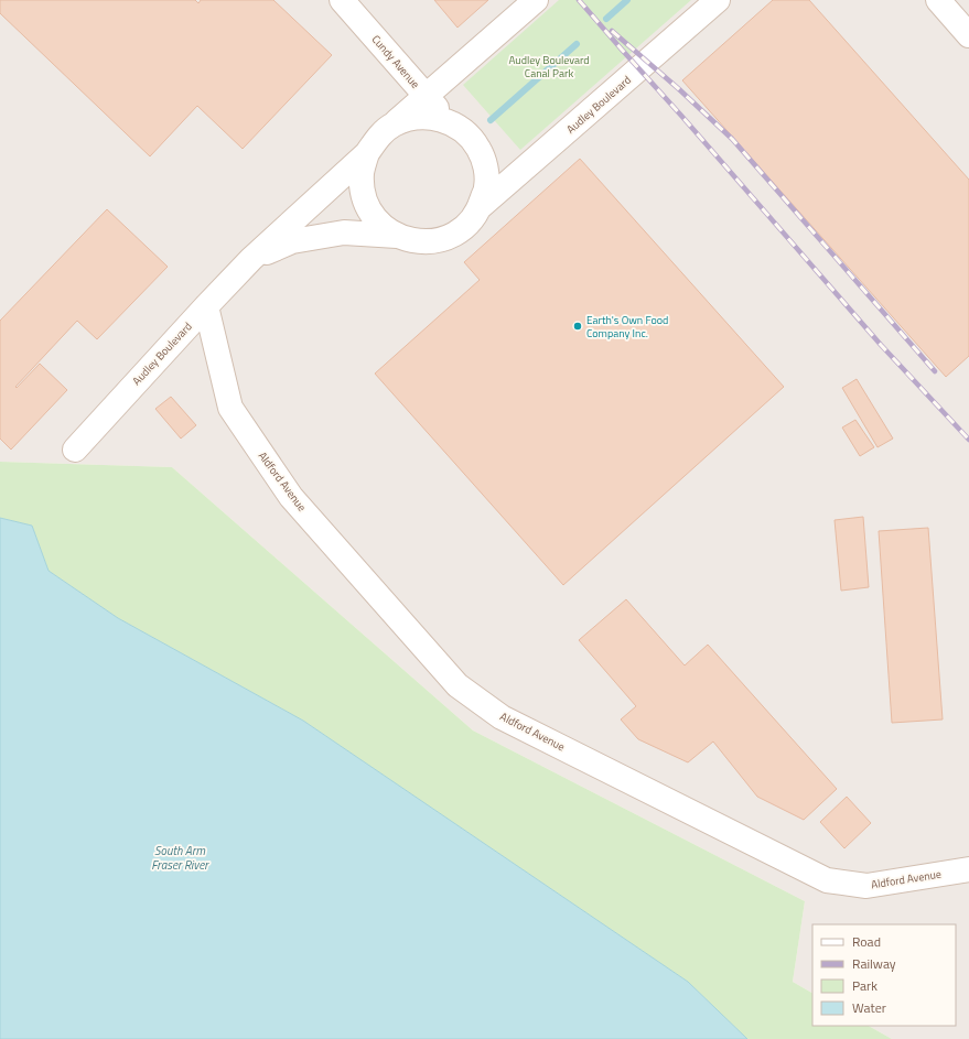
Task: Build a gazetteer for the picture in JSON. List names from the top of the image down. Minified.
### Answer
{"streets":{"street":["Cundy Avenue","Audley Boulevard","Aldford Avenue"]},"crossings":[["Cundy Avenue","Audley Boulevard"],["Audley Boulevard","Aldford Avenue"]],"water":["South Arm Fraser River"],"parks":["Audley Boulevard Canal Park"],"places":["Earth's Own Food Company Inc."],"legend":["Road","Railway","Park","Water"]}
